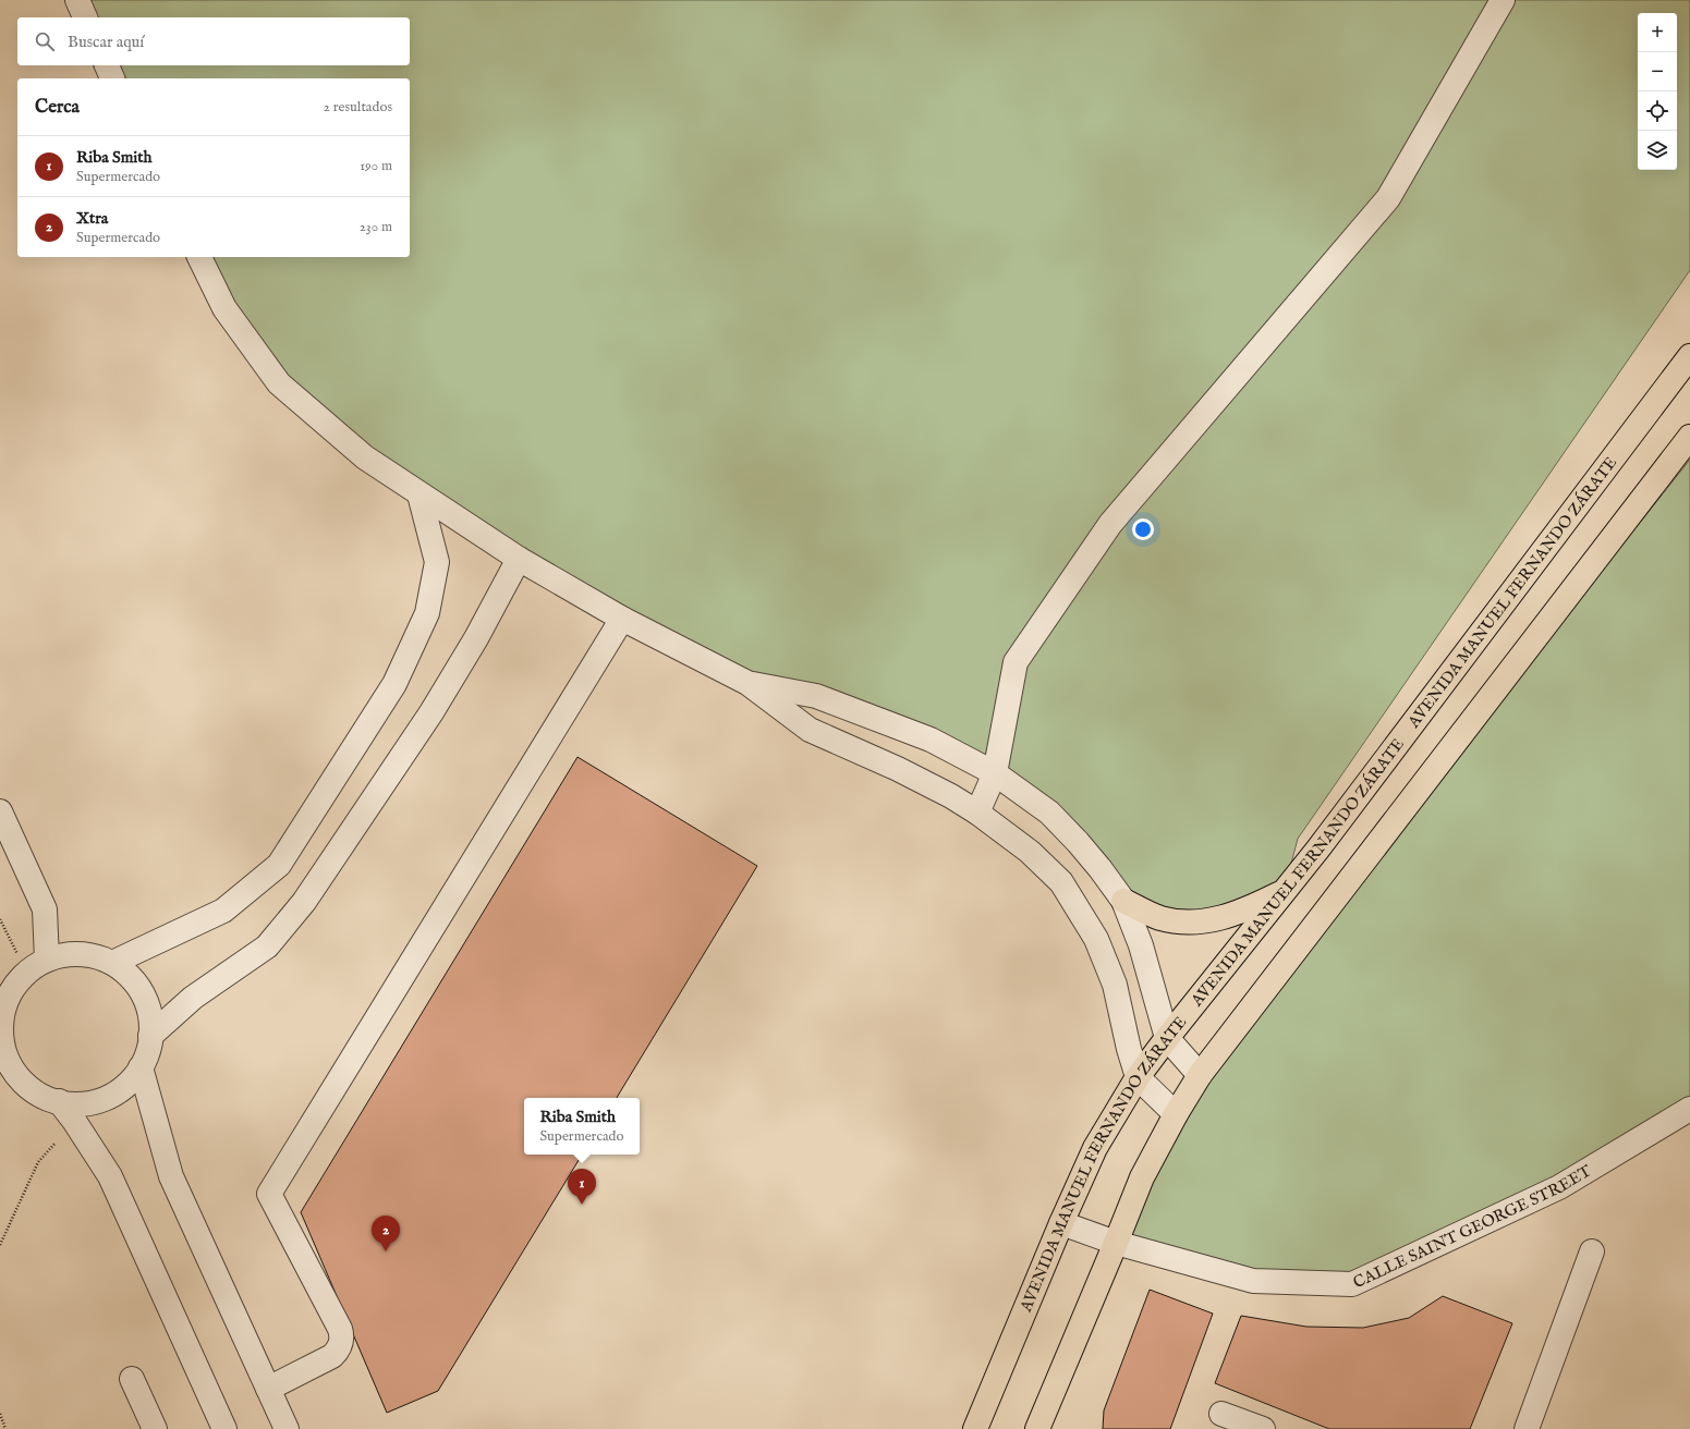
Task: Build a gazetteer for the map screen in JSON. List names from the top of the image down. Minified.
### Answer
{"streets":{"main road":["AVENIDA MANUEL FERNANDO ZÁRATE"],"street":["CALLE SAINT GEORGE STREET"]},"crossings":[["AVENIDA MANUEL FERNANDO ZÁRATE","CALLE SAINT GEORGE STREET"]],"page":{"map_buttons":["+","−"],"search":"Buscar aquí","heading":["Cerca","2 resultados"],"list":[{"mark":"1","name":"Riba Smith","note":"Supermercado","value":"190 m"},{"mark":"2","name":"Xtra","note":"Supermercado","value":"230 m"}],"popup":["Riba Smith","Supermercado"],"pins":["1","2"]}}
